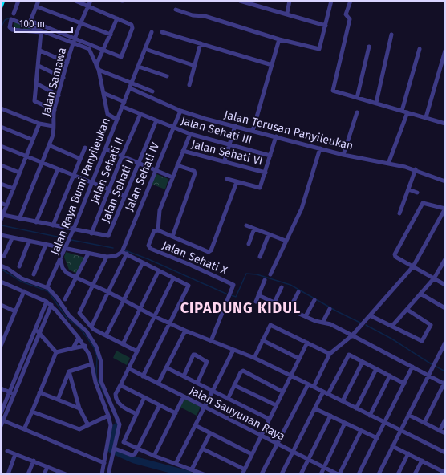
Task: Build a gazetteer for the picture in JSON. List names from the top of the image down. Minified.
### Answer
{"streets":{"street":["Jalan Samawa","Jalan Sehati III","Jalan Terusan Panyileukan","Jalan Sehati VI","Jalan Sehati II","Jalan Sehati IV","Jalan Raya Bumi Panyileukan","Jalan Sehati I","Jalan Sehati X","Jalan Sauyunan Raya"]},"crossings":[["Jalan Samawa","Jalan Sehati I"],["Jalan Sehati III","Jalan Sehati II"],["Jalan Sehati III","Jalan Sehati IV"],["Jalan Sehati III","Jalan Raya Bumi Panyileukan"],["Jalan Sehati III","Jalan Sehati I"],["Jalan Terusan Panyileukan","Jalan Sehati IV"],["Jalan Terusan Panyileukan","Jalan Raya Bumi Panyileukan"],["Jalan Sehati II","Jalan Sehati I"],["Jalan Raya Bumi Panyileukan","Jalan Sehati I"]],"districts":["CIPADUNG KIDUL"],"scale_bar":"100 m"}
